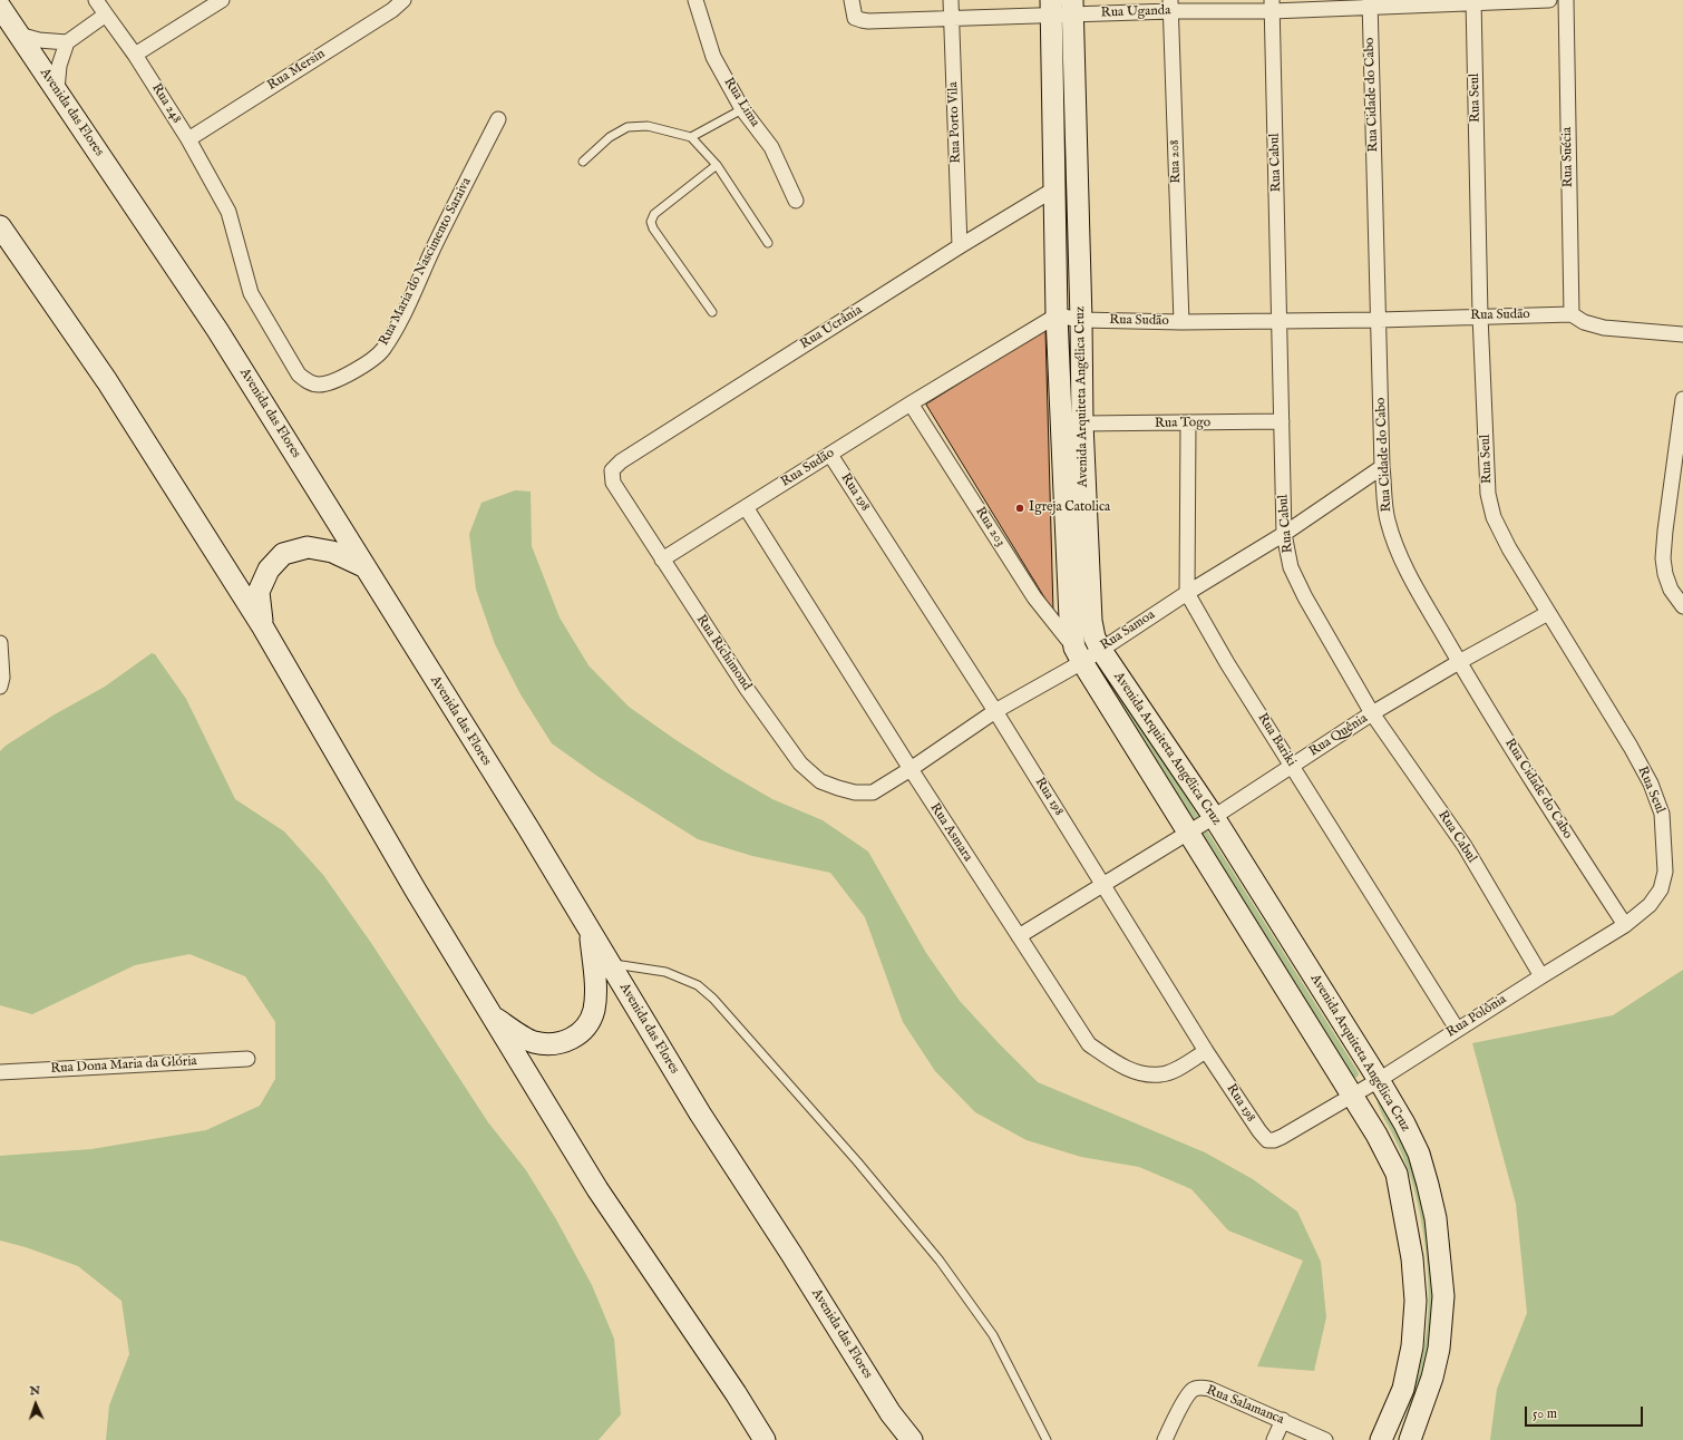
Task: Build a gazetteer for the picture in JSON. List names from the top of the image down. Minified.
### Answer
{"streets":{"main road":["Avenida das Flores","Avenida Arquiteta Angélica Cruz"],"street":["Rua Uganda","Rua Mersin","Rua Cidade do Cabo","Rua Seul","Rua Lima","Rua 248","Rua Porto Vila","Rua Suécia","Rua 208","Rua Cabul","Rua Maria do Nascimento Saraiva","Rua Sudão","Rua Ucrânia","Rua Togo","Rua 198","Rua 203","Rua Samoa","Rua Richimond","Rua Quênia","Rua Bariki","Rua Asmara","Rua Polônia","Rua Dona Maria da Glória","Rua Salamanca"]},"crossings":[["Rua Uganda","Rua Cidade do Cabo"],["Rua Uganda","Rua Seul"],["Rua Uganda","Rua Porto Vila"],["Rua Uganda","Rua 208"],["Rua Uganda","Rua Cabul"],["Rua Uganda","Avenida Arquiteta Angélica Cruz"],["Rua Mersin","Rua 248"],["Rua Cidade do Cabo","Rua Sudão"],["Rua Cidade do Cabo","Rua Samoa"],["Rua Cidade do Cabo","Rua Quênia"],["Rua Cidade do Cabo","Rua Polônia"],["Rua Seul","Rua Sudão"],["Rua Seul","Rua Quênia"],["Rua Seul","Rua Polônia"],["Rua 248","Rua Maria do Nascimento Saraiva"],["Rua Porto Vila","Rua Ucrânia"],["Rua Suécia","Rua Sudão"],["Rua 208","Rua Sudão"],["Rua Cabul","Rua Sudão"],["Rua Cabul","Rua Togo"],["Rua Cabul","Rua Samoa"],["Rua Cabul","Rua Quênia"],["Rua Cabul","Rua Polônia"],["Rua Sudão","Avenida Arquiteta Angélica Cruz"],["Rua Sudão","Rua 198"],["Rua Sudão","Rua 203"],["Rua Sudão","Rua Richimond"],["Rua Sudão","Rua Asmara"],["Rua Ucrânia","Avenida Arquiteta Angélica Cruz"],["Rua Ucrânia","Rua Richimond"],["Avenida Arquiteta Angélica Cruz","Rua Togo"],["Avenida Arquiteta Angélica Cruz","Rua 203"],["Avenida Arquiteta Angélica Cruz","Rua Samoa"],["Avenida Arquiteta Angélica Cruz","Rua Quênia"],["Avenida Arquiteta Angélica Cruz","Rua Polônia"],["Rua 198","Rua Samoa"],["Rua 198","Rua Quênia"],["Rua 198","Rua Asmara"],["Rua 198","Rua Polônia"],["Rua 203","Rua Samoa"],["Rua Samoa","Rua Richimond"],["Rua Samoa","Rua Bariki"],["Rua Samoa","Rua Asmara"],["Rua Quênia","Rua Bariki"],["Rua Quênia","Rua Asmara"],["Rua Bariki","Rua Polônia"]],"places":["Igreja Catolica"],"scale_bar":"50 m","north":"top"}
